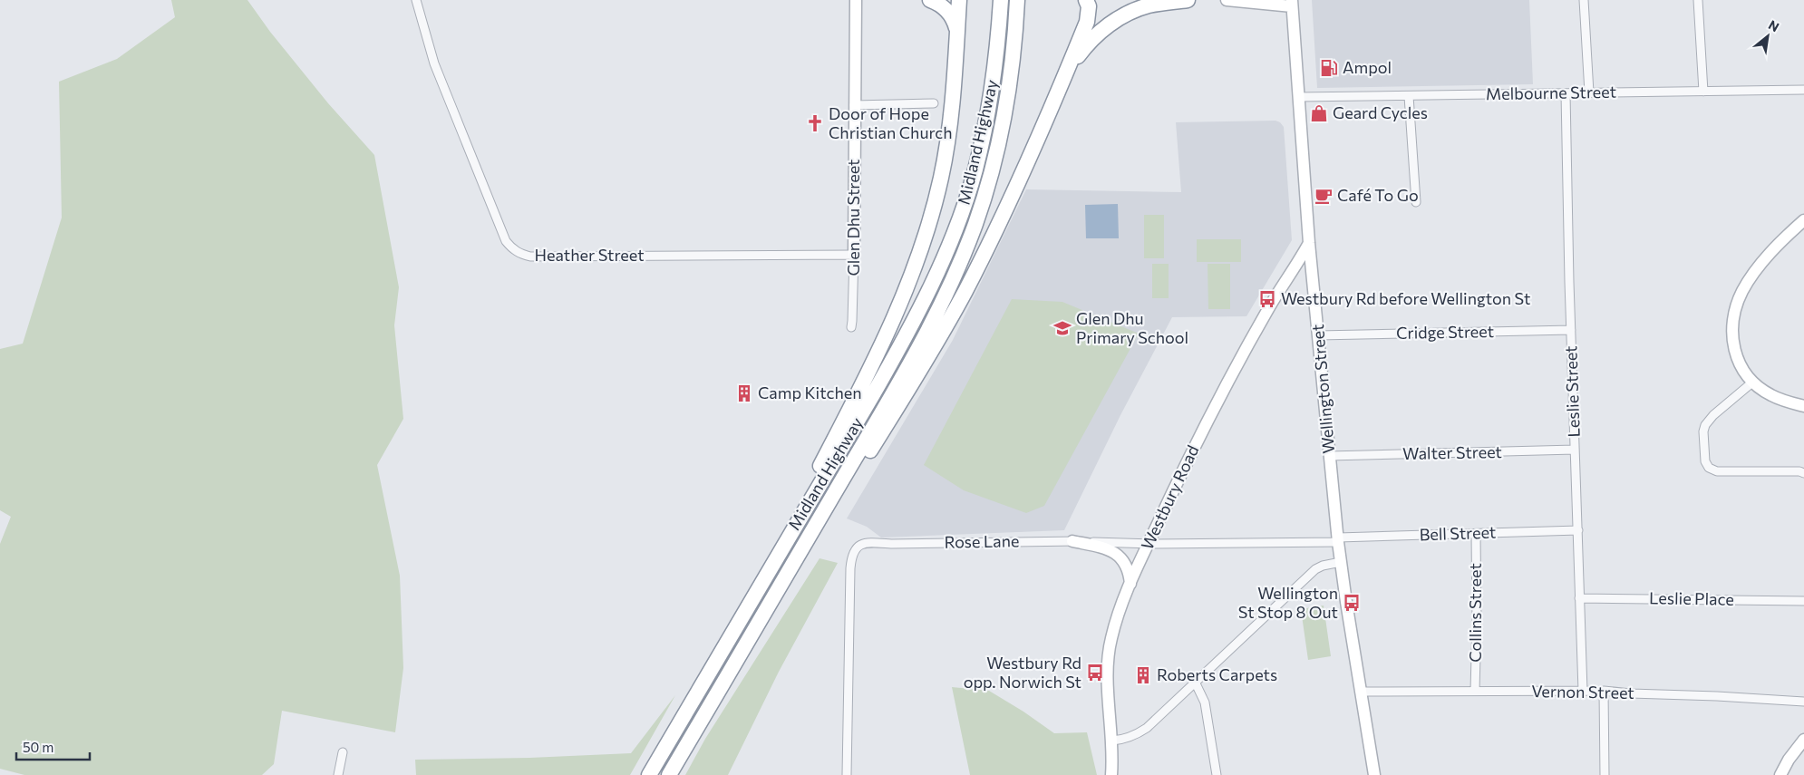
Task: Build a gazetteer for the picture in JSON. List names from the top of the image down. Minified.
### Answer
{"streets":{"highway":["Midland Highway"],"main road":["Glen Dhu Street","Wellington Street","Westbury Road"],"street":["Melbourne Street","Heather Street","Cridge Street","Leslie Street","Walter Street","Bell Street","Rose Lane","Leslie Place","Collins Street","Vernon Street"]},"crossings":[["Melbourne Street","Wellington Street"],["Melbourne Street","Leslie Street"],["Glen Dhu Street","Heather Street"],["Cridge Street","Wellington Street"],["Cridge Street","Leslie Street"],["Wellington Street","Walter Street"],["Wellington Street","Westbury Road"],["Wellington Street","Bell Street"],["Wellington Street","Rose Lane"],["Wellington Street","Vernon Street"],["Leslie Street","Walter Street"],["Leslie Street","Bell Street"],["Leslie Street","Leslie Place"],["Leslie Street","Vernon Street"],["Westbury Road","Rose Lane"],["Bell Street","Rose Lane"],["Bell Street","Collins Street"],["Collins Street","Vernon Street"]],"places":{"fuel station":["Ampol"],"shop":["Geard Cycles"],"church":["Door of Hope Christian Church"],"cafe":["Café To Go"],"bus stop":["Westbury Rd before Wellington St","Wellington St Stop 8 Out","Westbury Rd opp. Norwich St"],"school or university":["Glen Dhu Primary School"],"building":["Camp Kitchen","Roberts Carpets"]},"scale_bar":"50 m","north":"top right"}
